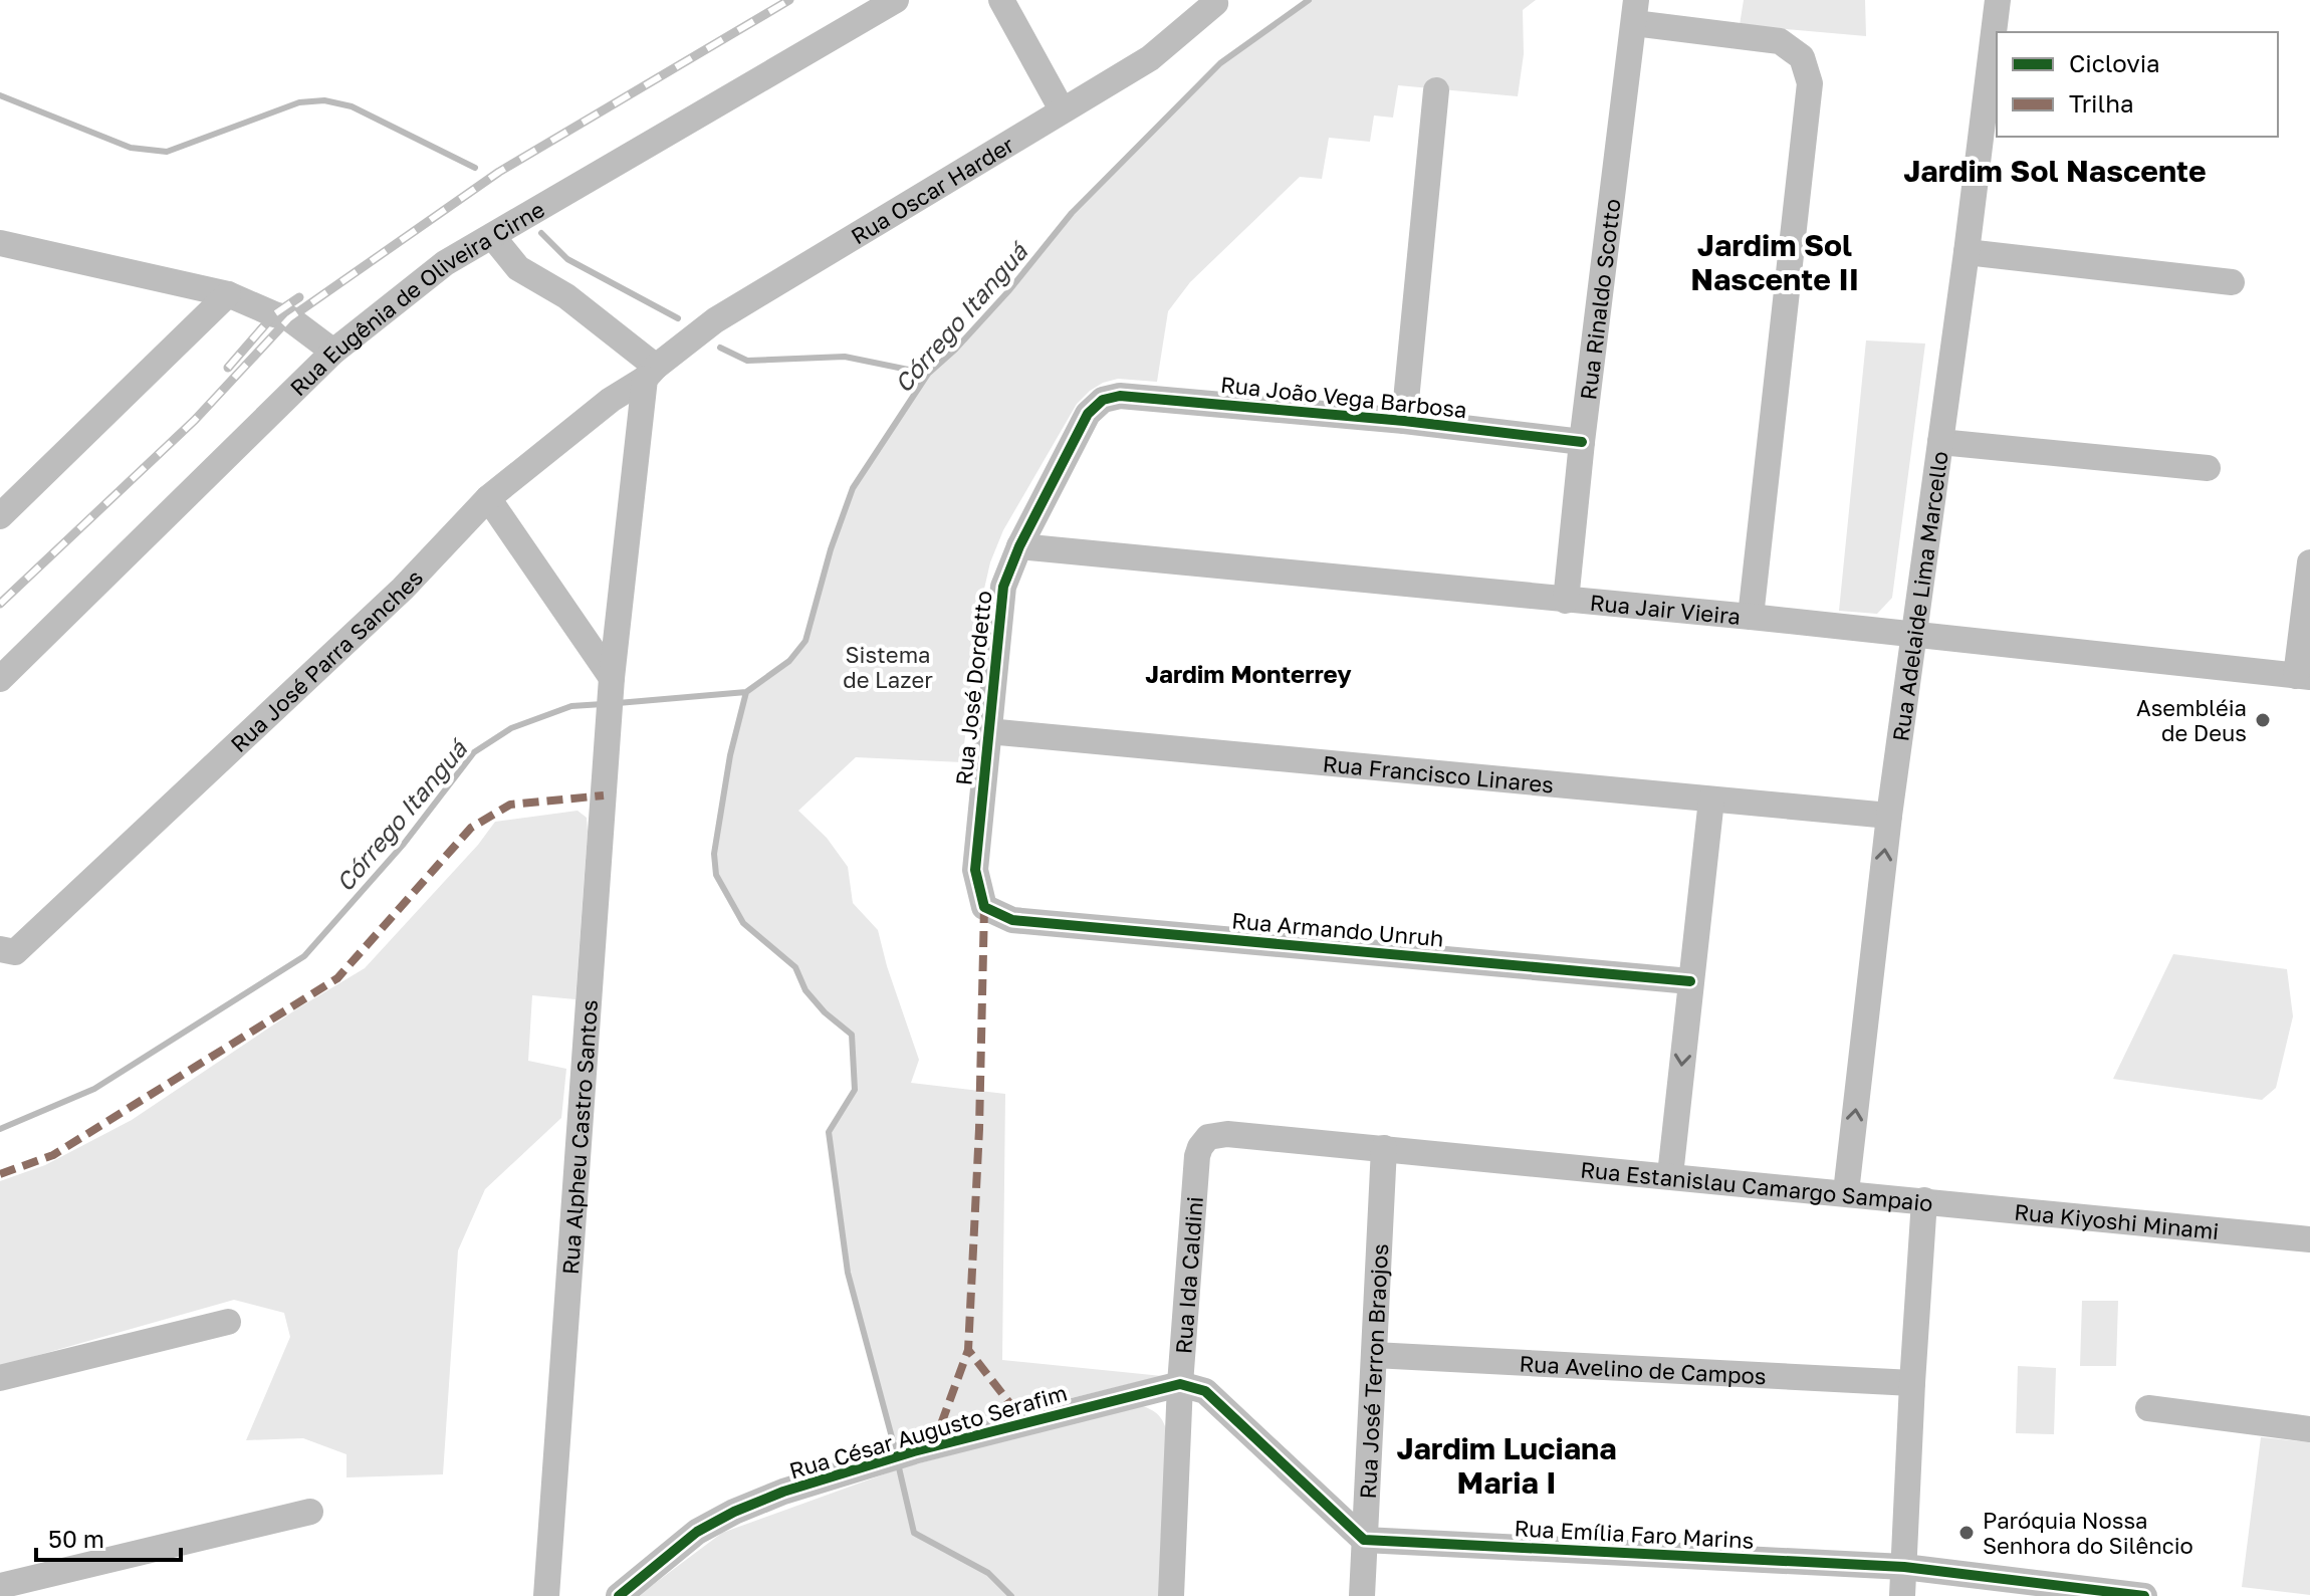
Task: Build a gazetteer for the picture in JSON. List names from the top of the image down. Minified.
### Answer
{"streets":{"street":["Rua Oscar Harder","Rua Eugênia de Oliveira Cirne","Rua Rinaldo Scotto","Rua João Vega Barbosa","Rua Adelaide Lima Marcello","Rua Jair Vieira","Rua José Parra Sanches","Rua José Dordetto","Rua Francisco Linares","Rua Armando Unruh","Rua Alpheu Castro Santos","Rua Estanislau Camargo Sampaio","Rua Kiyoshi Minami","Rua Ida Caldini","Rua Avelino de Campos","Rua José Terron Braojos","Rua César Augusto Serafim","Rua Emília Faro Marins"]},"crossings":[["Rua Oscar Harder","Rua José Parra Sanches"],["Rua Oscar Harder","Rua Alpheu Castro Santos"],["Rua Rinaldo Scotto","Rua João Vega Barbosa"],["Rua Rinaldo Scotto","Rua Jair Vieira"],["Rua João Vega Barbosa","Rua José Dordetto"],["Rua Adelaide Lima Marcello","Rua Jair Vieira"],["Rua Adelaide Lima Marcello","Rua Francisco Linares"],["Rua Adelaide Lima Marcello","Rua Estanislau Camargo Sampaio"],["Rua Jair Vieira","Rua José Dordetto"],["Rua José Parra Sanches","Rua Alpheu Castro Santos"],["Rua José Dordetto","Rua Francisco Linares"],["Rua José Dordetto","Rua Armando Unruh"],["Rua Estanislau Camargo Sampaio","Rua Kiyoshi Minami"],["Rua Estanislau Camargo Sampaio","Rua Ida Caldini"],["Rua Estanislau Camargo Sampaio","Rua Avelino de Campos"],["Rua Estanislau Camargo Sampaio","Rua José Terron Braojos"],["Rua Estanislau Camargo Sampaio","Rua Emília Faro Marins"],["Rua Ida Caldini","Rua César Augusto Serafim"],["Rua Avelino de Campos","Rua José Terron Braojos"],["Rua José Terron Braojos","Rua Emília Faro Marins"]],"districts":["Jardim Sol Nascente","Jardim Sol Nascente II","Jardim Monterrey","Jardim Luciana Maria I"],"water":["Córrego Itanguá"],"parks":["Sistema de Lazer"],"places":["Asembléia de Deus","Paróquia Nossa Senhora do Silêncio"],"legend":["Ciclovia","Trilha"],"scale_bar":"50 m"}
